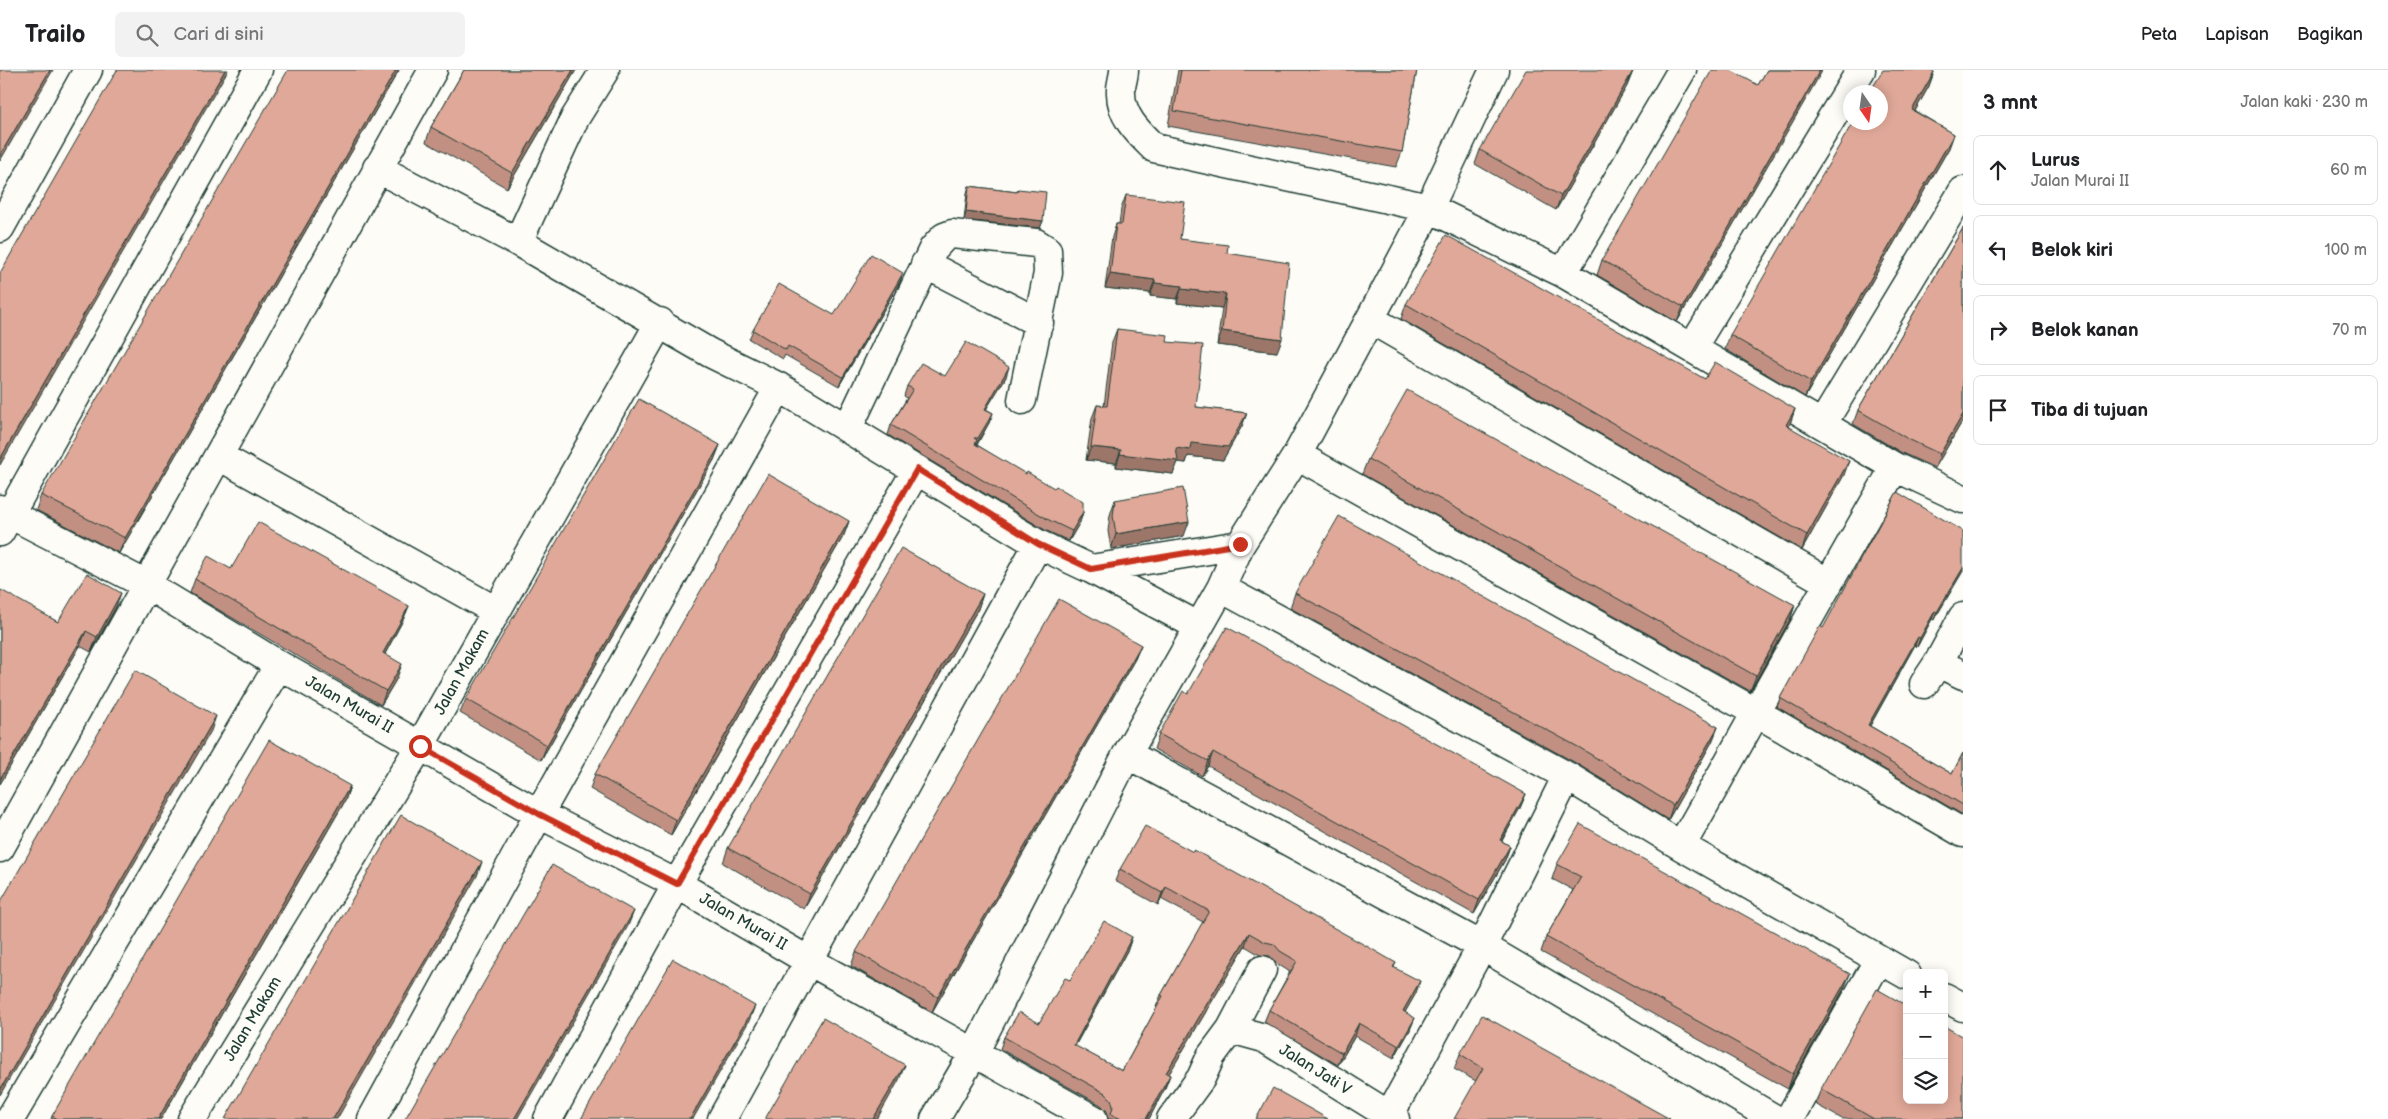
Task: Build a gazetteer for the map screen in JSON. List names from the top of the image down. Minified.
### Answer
{"streets":{"street":["Jalan Makam","Jalan Murai II","Jalan Jati V"]},"crossings":[["Jalan Makam","Jalan Murai II"]],"north":"bottom","page":{"header":"Trailo","search":"Cari di sini","nav":["Peta","Lapisan","Bagikan"],"heading":["3 mnt","Jalan kaki · 230 m"],"list":[["Lurus","Jalan Murai II","60 m"],["Belok kiri","100 m"],["Belok kanan","70 m"],"Tiba di tujuan"],"map_buttons":["+","−"]}}
